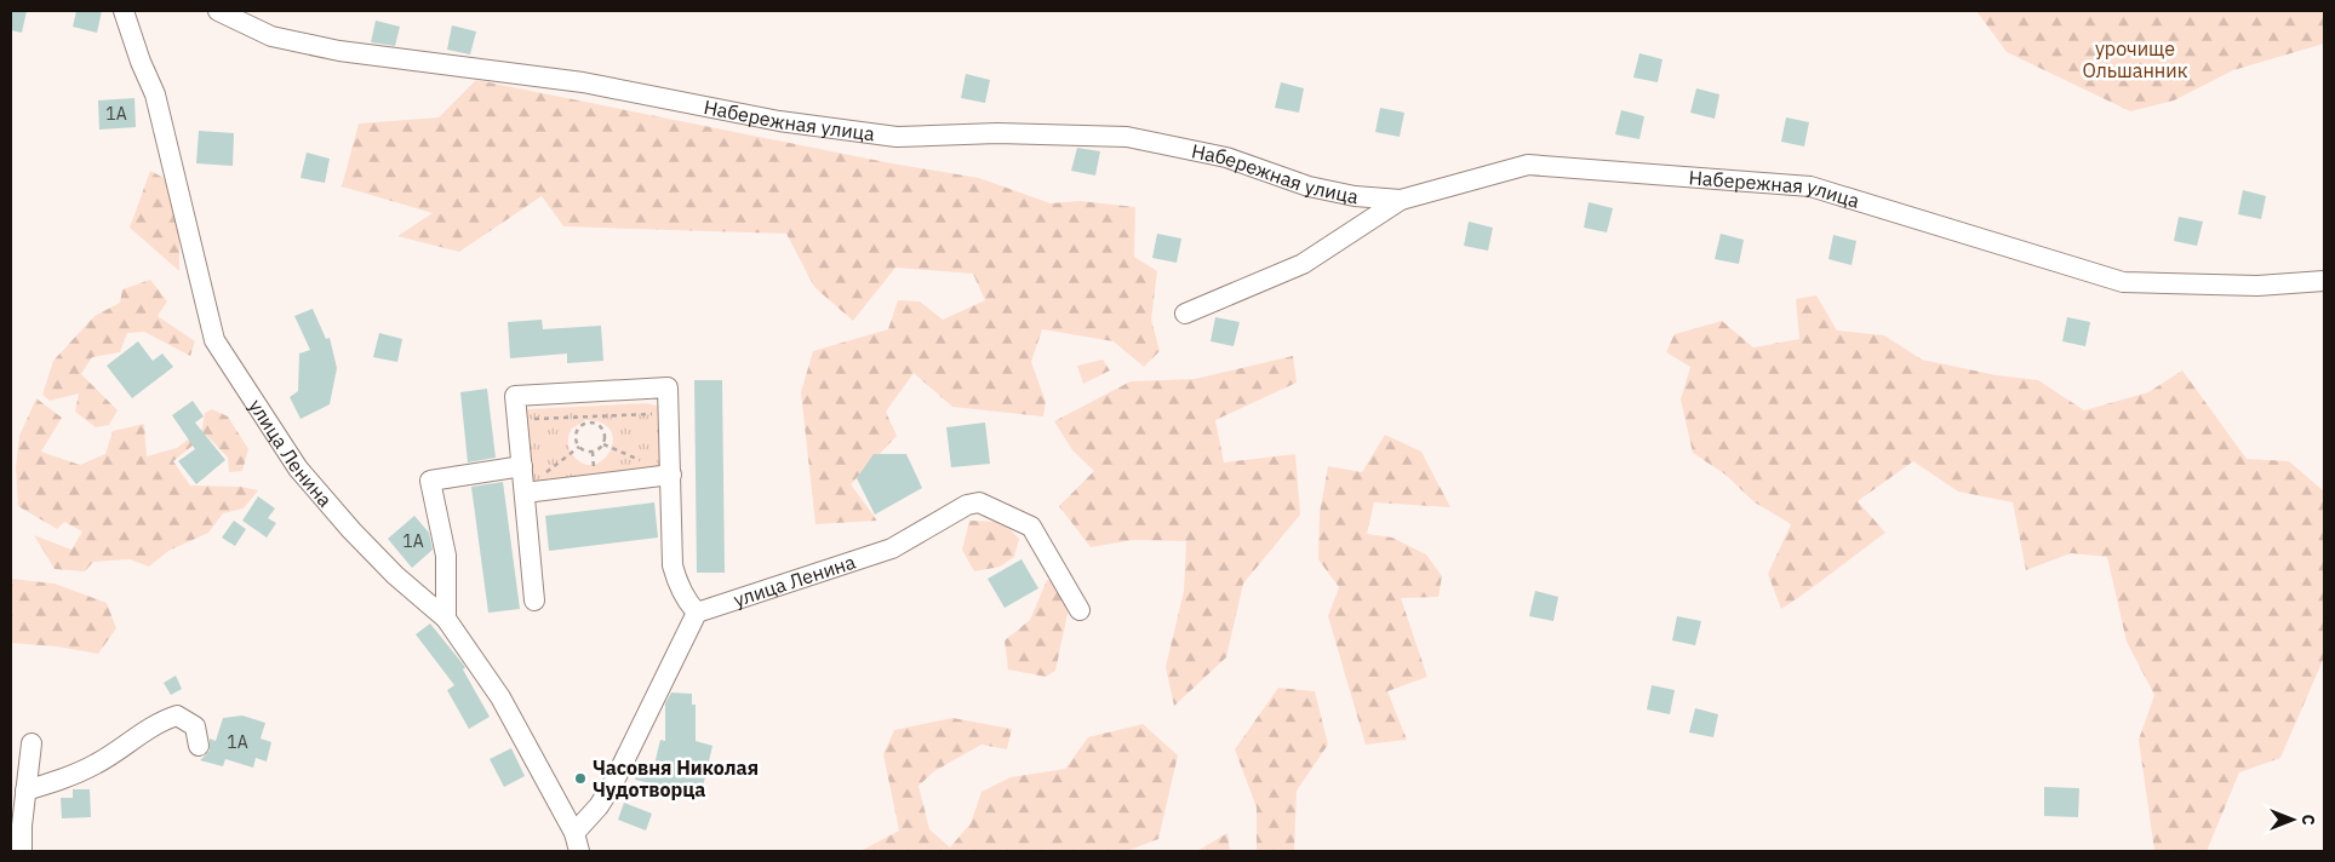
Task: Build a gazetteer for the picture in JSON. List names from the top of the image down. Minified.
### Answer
{"streets":{"street":["Набережная улица","улица Ленина"]},"parks":["урочище Ольшанник"],"places":["Часовня Николая Чудотворца"],"house_numbers":["1А","1А","1А"],"north":"right"}
